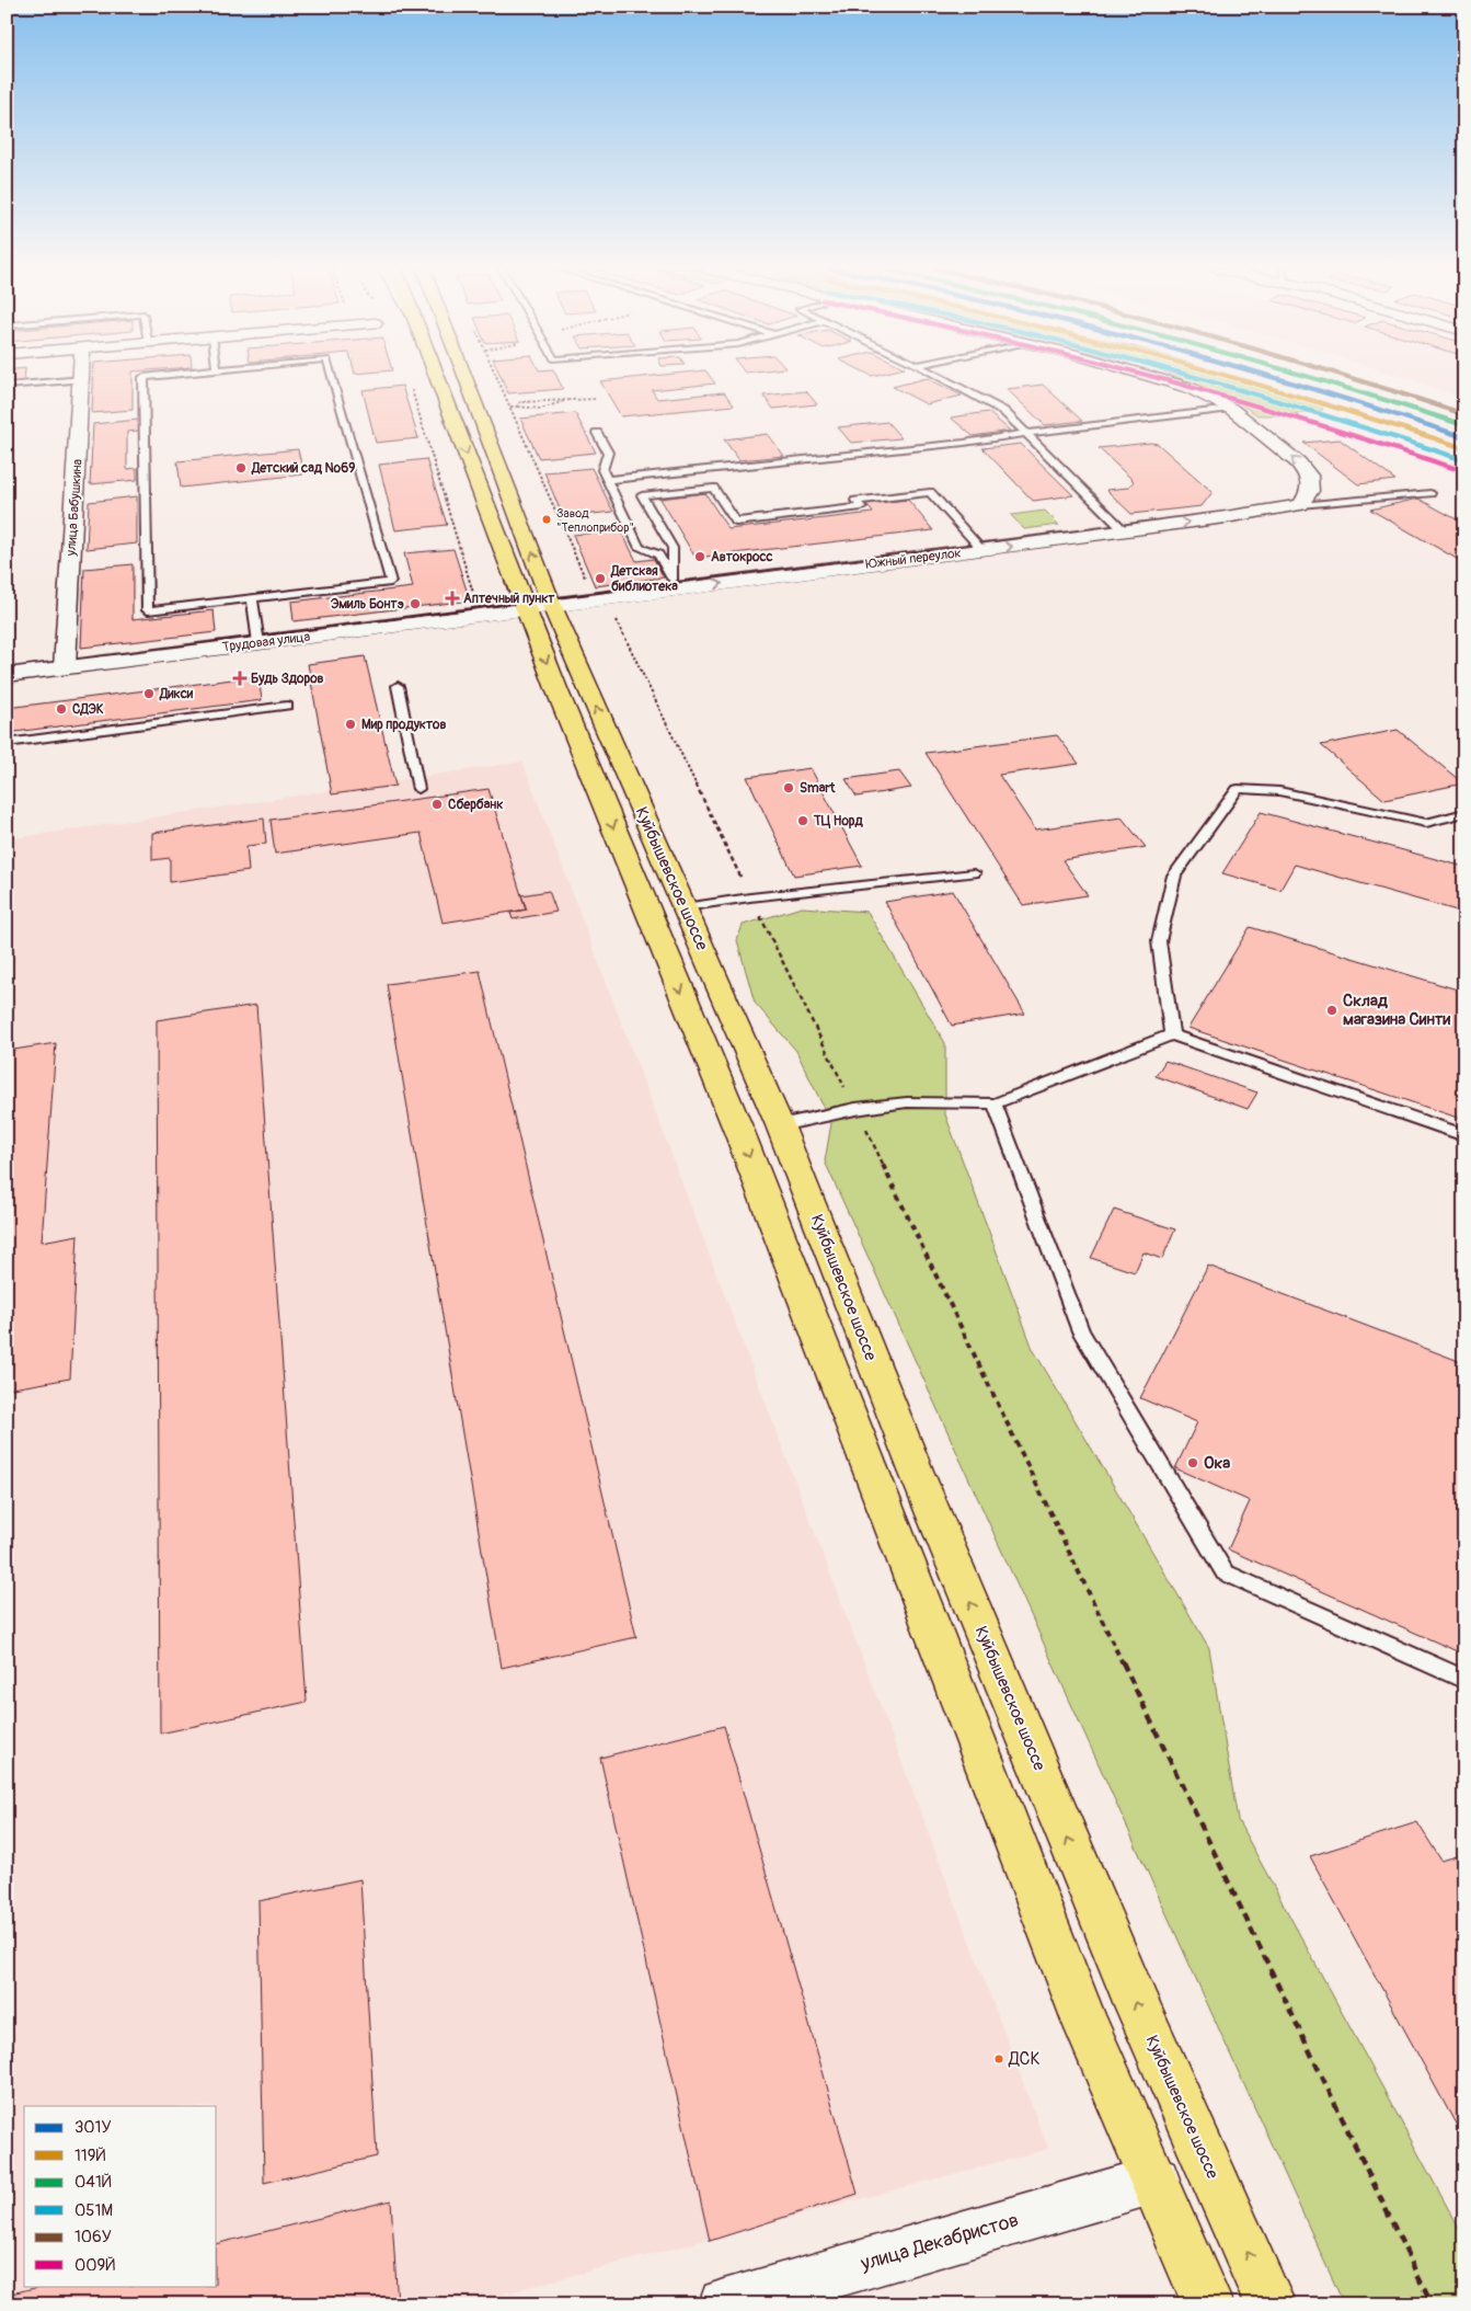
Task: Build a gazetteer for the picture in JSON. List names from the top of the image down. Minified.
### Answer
{"streets":{"main road":["Куйбышевское шоссе"],"street":["улица Бабушкина","Южный переулок","Трудовая улица","улица Декабристов"]},"crossings":[["улица Бабушкина","Трудовая улица"],["Южный переулок","Трудовая улица"],["Южный переулок","Куйбышевское шоссе"],["Трудовая улица","Куйбышевское шоссе"],["Куйбышевское шоссе","улица Декабристов"]],"one_way":["Южный переулок"],"places":{"other":["Детский сад №69","Завод \"Теплоприбор\"","Автокросс","Детская библиотека","Эмиль Бонтэ","Дикси","СДЭК","Мир продуктов","Smart","Сбербанк","ТЦ Норд","Склад магазина Синти","Ока","ДСК"],"health":["Аптечный пункт","Будь Здоров"]},"lines":["transit line 301У","transit line 119Й","transit line 041Й","transit line 051М","transit line 106У","transit line 009Й"],"legend":["301У","119Й","041Й","051М","106У","009Й"]}
